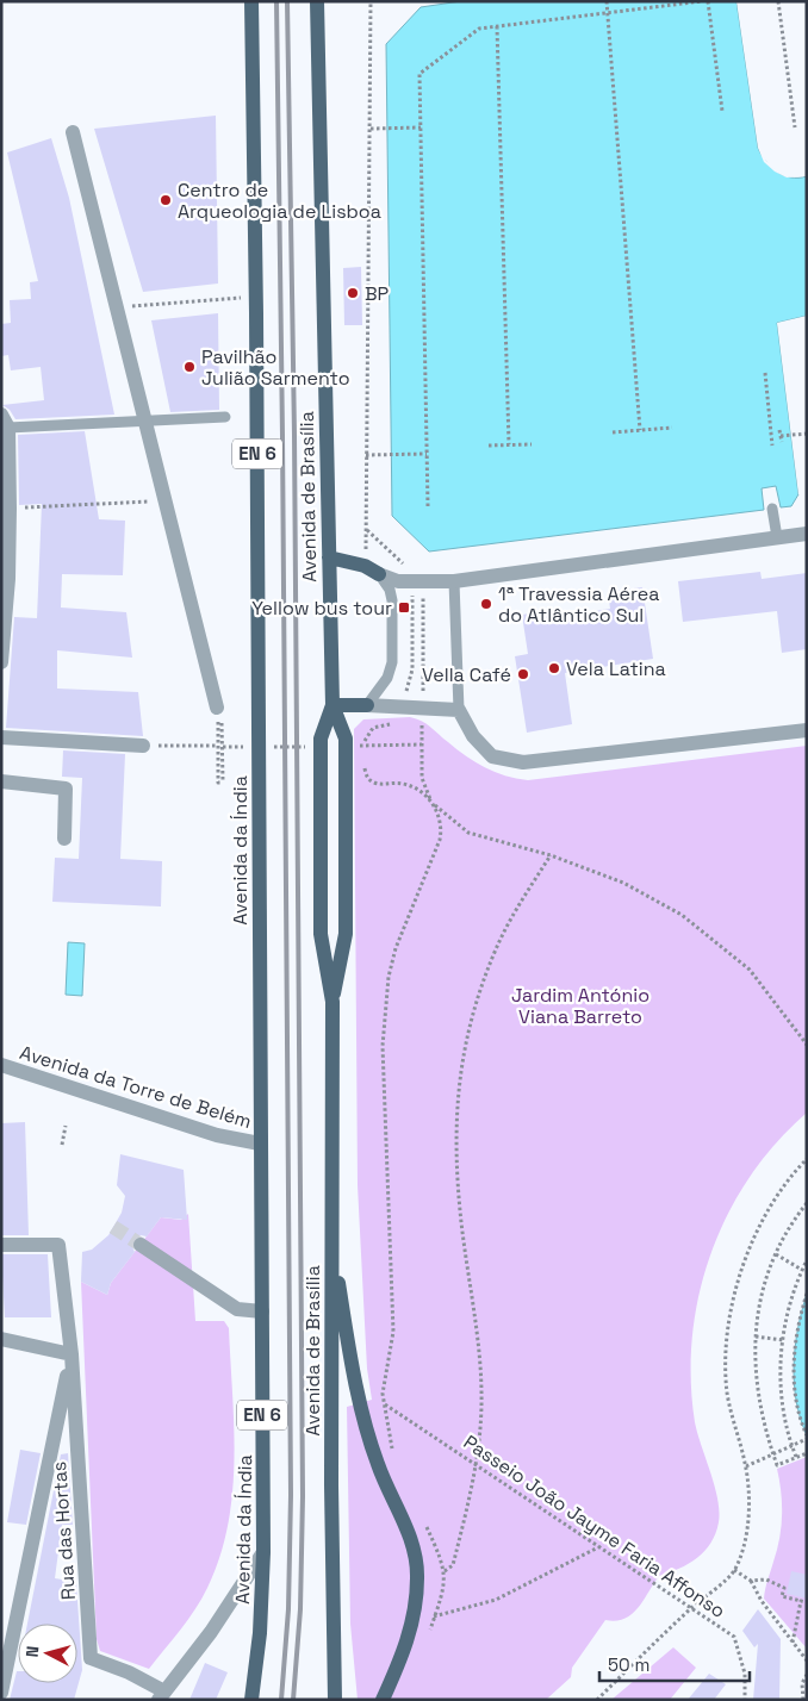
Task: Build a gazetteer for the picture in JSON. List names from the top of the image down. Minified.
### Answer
{"streets":{"main road":["EN 6","Avenida de Brasília","Avenida da Índia"],"street":["Avenida da Torre de Belém","Rua das Hortas"],"path":["Passeio João Jayme Faria Affonso"]},"crossings":[["Avenida da Índia","Avenida da Torre de Belém"]],"parks":["Jardim António Viana Barreto"],"places":{"other":["Centro de Arqueologia de Lisboa","BP","Pavilhão Julião Sarmento","1ª Travessia Aérea do Atlântico Sul","Vela Latina","Vella Café"],"transit":["Yellow bus tour"]},"scale_bar":"50 m","north":"left"}
